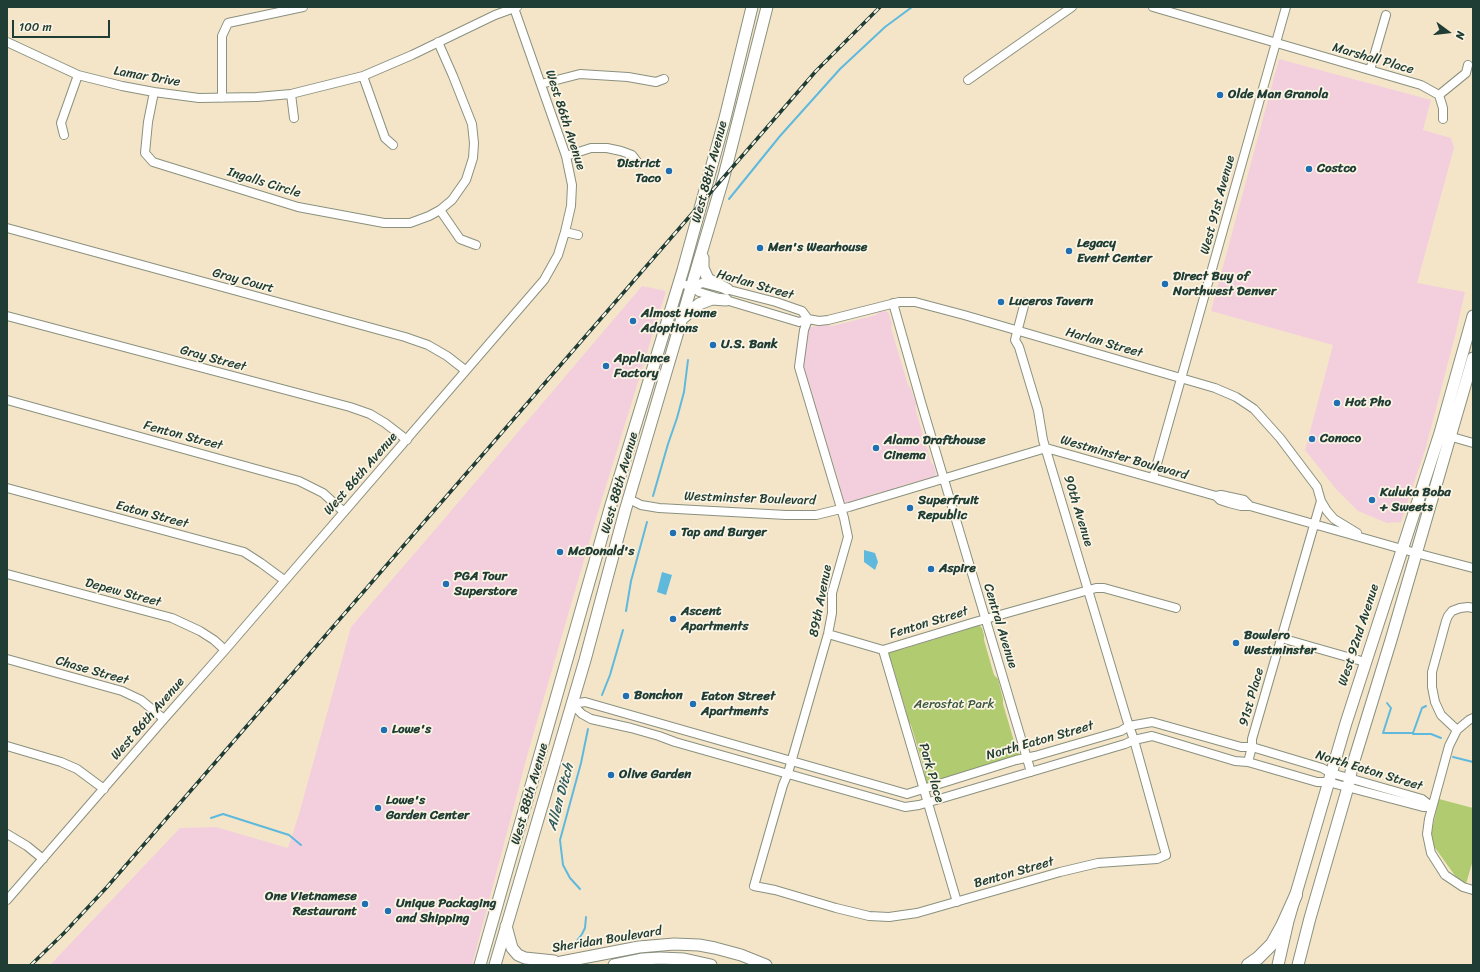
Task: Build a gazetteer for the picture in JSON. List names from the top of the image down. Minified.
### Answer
{"streets":{"main road":["West 88th Avenue","West 92nd Avenue","Sheridan Boulevard"],"street":["Marshall Place","Lamar Drive","West 86th Avenue","Ingalls Circle","West 91st Avenue","Gray Court","Harlan Street","Gray Street","Fenton Street","Westminster Boulevard","90th Avenue","Eaton Street","Depew Street","89th Avenue","Central Avenue","Chase Street","91st Place","North Eaton Street","Park Place","Benton Street"]},"crossings":[["Marshall Place","West 91st Avenue"],["Lamar Drive","West 86th Avenue"],["Lamar Drive","Ingalls Circle"],["West 86th Avenue","Gray Court"],["West 86th Avenue","Gray Street"],["West 86th Avenue","Fenton Street"],["West 86th Avenue","Eaton Street"],["West 86th Avenue","Depew Street"],["West 86th Avenue","Chase Street"],["West 88th Avenue","Harlan Street"],["West 88th Avenue","Westminster Boulevard"],["West 88th Avenue","North Eaton Street"],["West 91st Avenue","Harlan Street"],["West 91st Avenue","Westminster Boulevard"],["Harlan Street","Westminster Boulevard"],["Harlan Street","90th Avenue"],["Harlan Street","89th Avenue"],["Harlan Street","Central Avenue"],["Fenton Street","90th Avenue"],["Fenton Street","89th Avenue"],["Fenton Street","Central Avenue"],["Fenton Street","Park Place"],["Westminster Boulevard","90th Avenue"],["Westminster Boulevard","89th Avenue"],["Westminster Boulevard","Central Avenue"],["Westminster Boulevard","West 92nd Avenue"],["Westminster Boulevard","91st Place"],["90th Avenue","North Eaton Street"],["90th Avenue","Benton Street"],["89th Avenue","North Eaton Street"],["89th Avenue","Benton Street"],["Central Avenue","North Eaton Street"],["West 92nd Avenue","North Eaton Street"],["91st Place","North Eaton Street"],["North Eaton Street","Park Place"],["North Eaton Street","Benton Street"],["Park Place","Benton Street"]],"water":["Allen Ditch"],"parks":["Aerostat Park"],"places":["Olde Man Granola","Costco","District Taco","Men's Wearhouse","Legacy Event Center","Direct Buy of Northwest Denver","Luceros Tavern","Almost Home Adoptions","U.S. Bank","Appliance Factory","Hot Pho","Conoco","Alamo Drafthouse Cinema","Kuluka Boba + Sweets","Superfruit Republic","Tap and Burger","McDonald's","Aspire","PGA Tour Superstore","Ascent Apartments","Bowlero Westminster","Bonchon","Eaton Street Apartments","Lowe's","Olive Garden","Lowe's Garden Center","One Vietnamese Restaurant","Unique Packaging and Shipping"],"scale_bar":"100 m","north":"right"}
